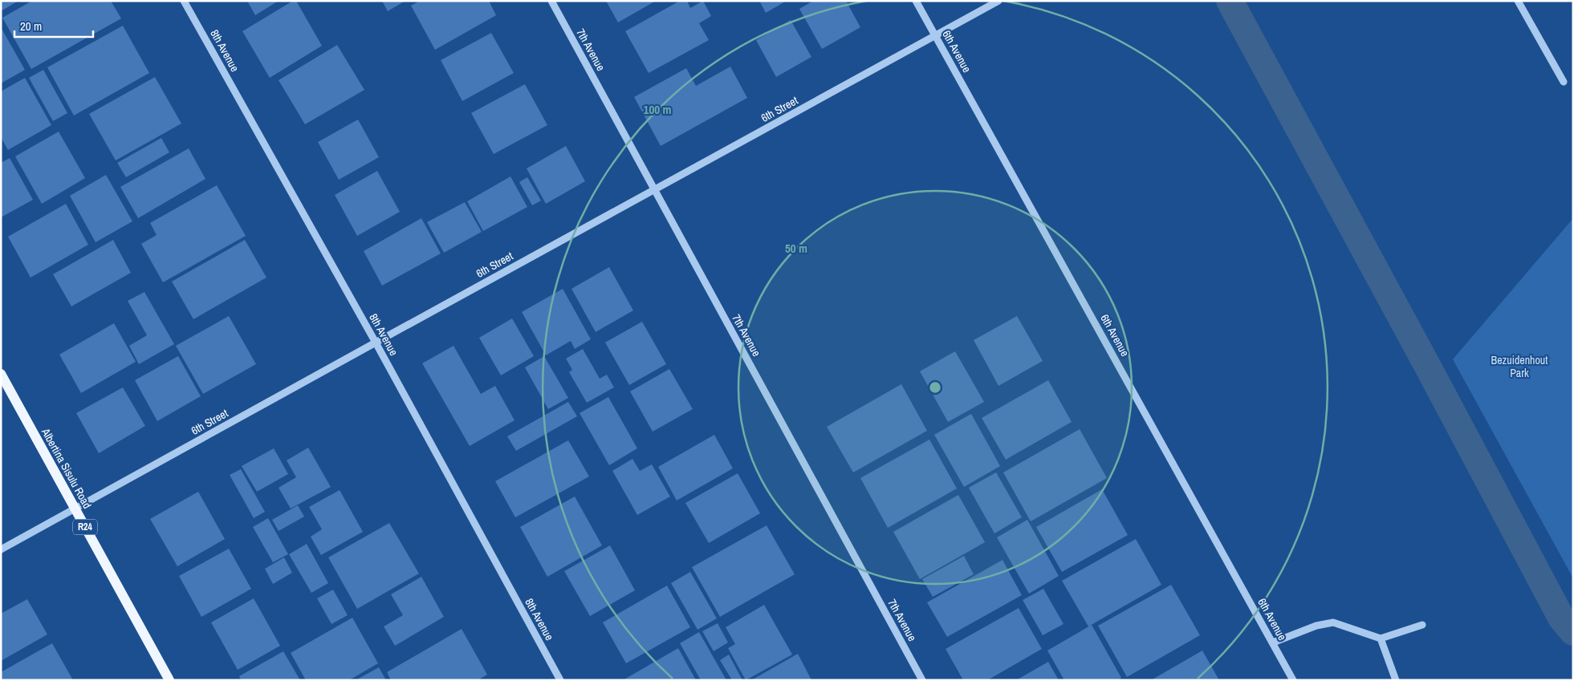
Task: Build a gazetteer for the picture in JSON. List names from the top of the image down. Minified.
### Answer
{"streets":{"main road":["Albertina Sisulu Road","R24"],"street":["7th Avenue","8th Avenue","6th Avenue","6th Street"]},"crossings":[["7th Avenue","6th Street"],["8th Avenue","6th Street"],["6th Avenue","6th Street"],["6th Street","Albertina Sisulu Road"]],"parks":["Bezuidenhout Park"],"scale_bar":"20 m","rings":["100 m","50 m"]}
